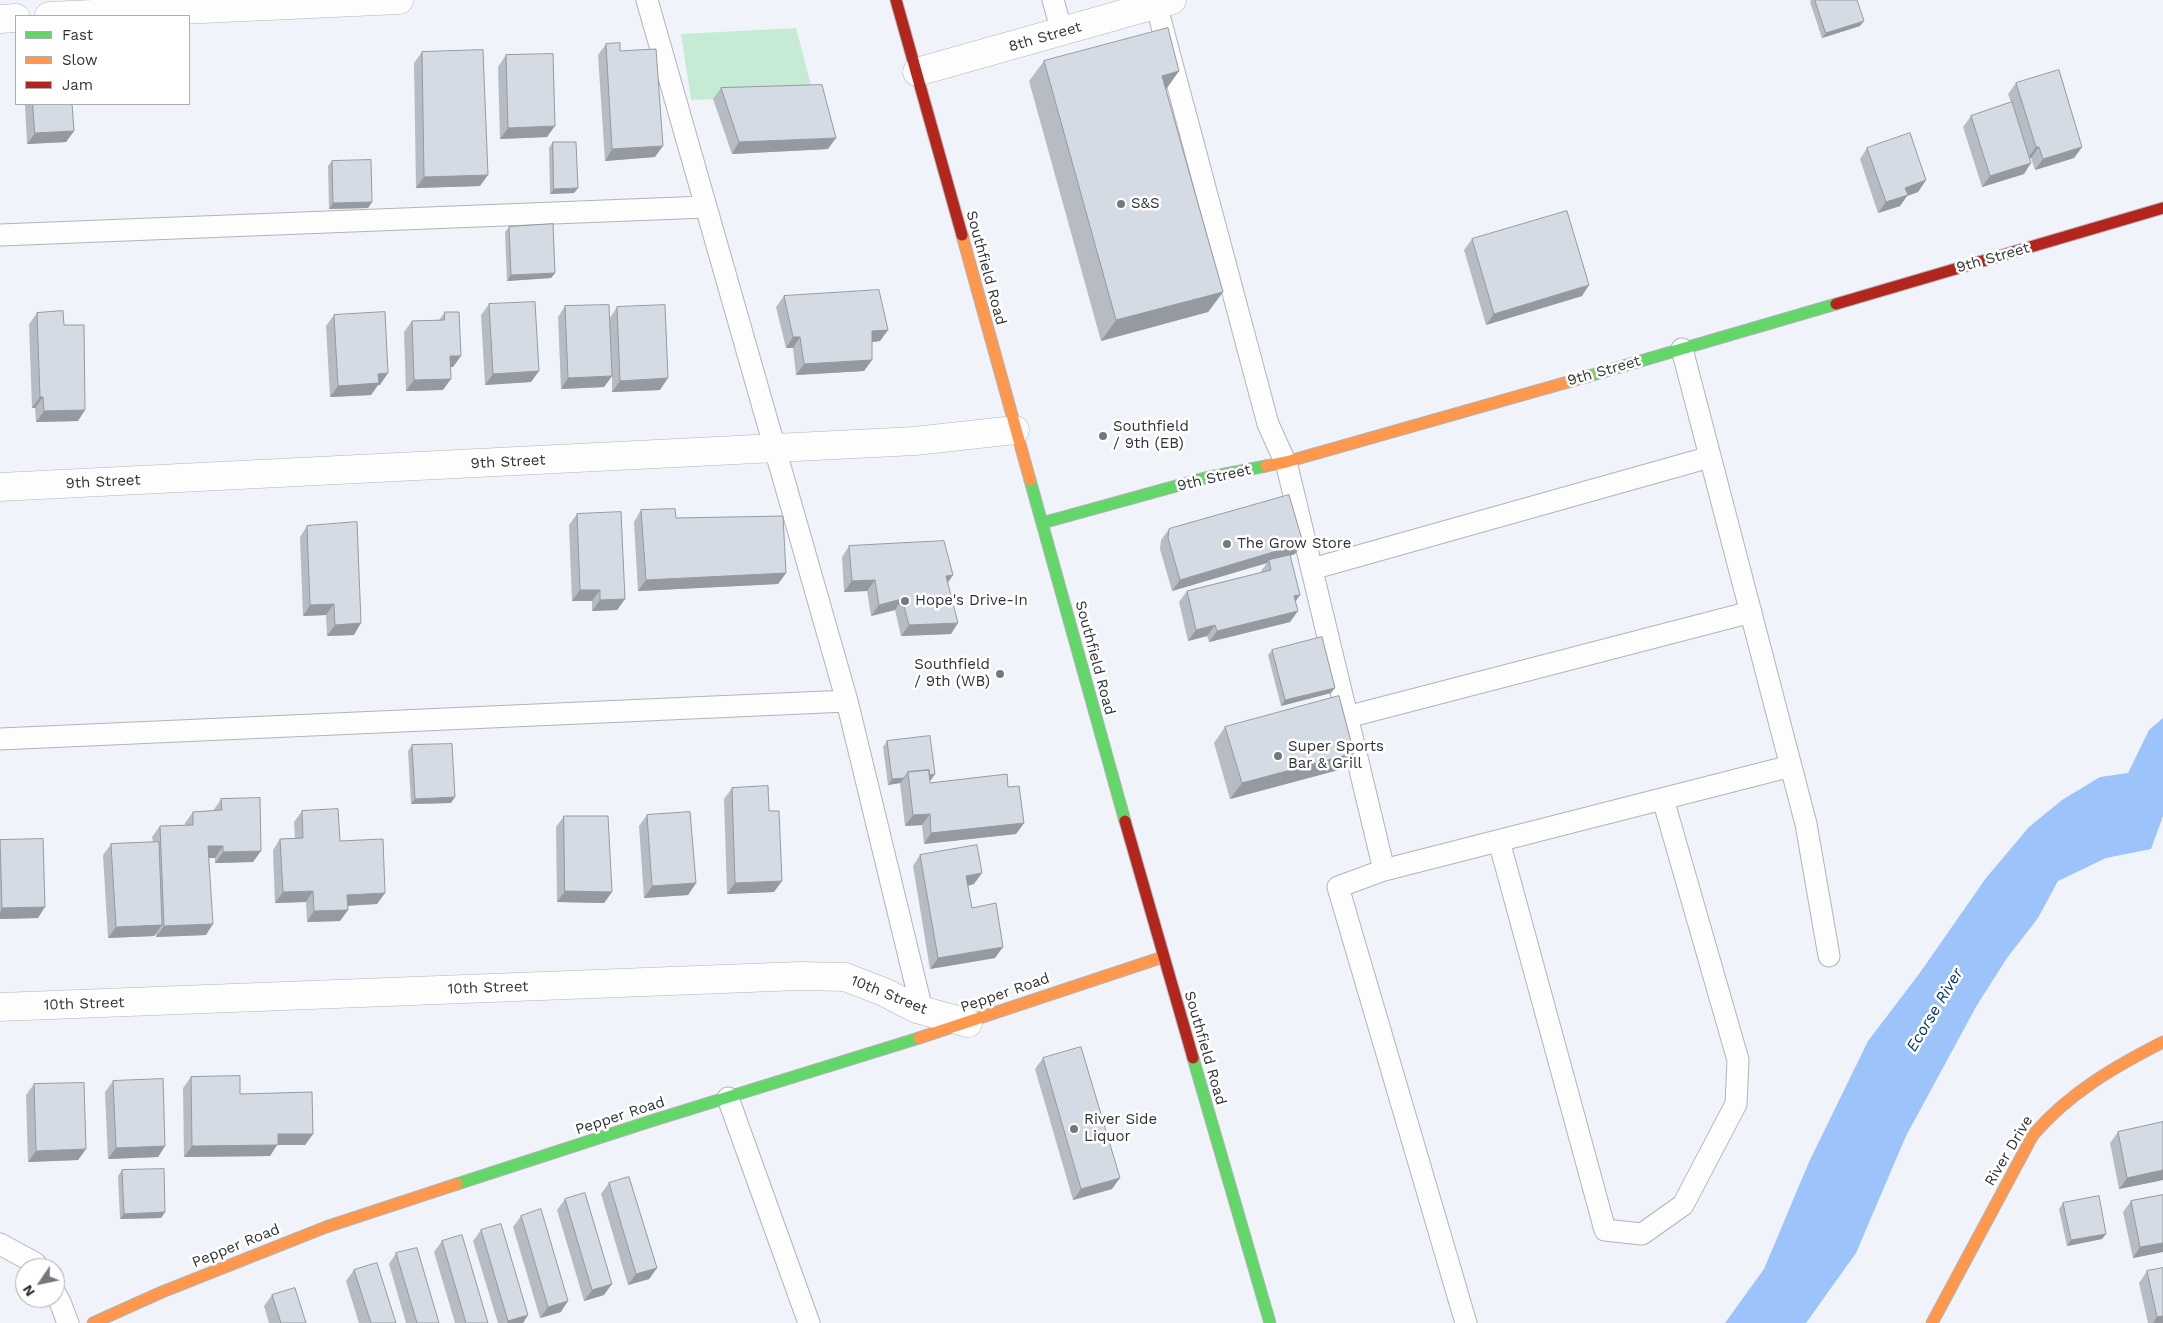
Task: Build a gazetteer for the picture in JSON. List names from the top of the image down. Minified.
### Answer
{"streets":{"street":["8th Street","9th Street","Southfield Road","10th Street","Pepper Road","River Drive"]},"crossings":[["8th Street","Southfield Road"],["9th Street","Southfield Road"],["Southfield Road","Pepper Road"],["10th Street","Pepper Road"]],"water":["Ecorse River"],"places":["S&S","Southfield / 9th (EB)","The Grow Store","Hope's Drive-In","Southfield / 9th (WB)","Super Sports Bar & Grill","River Side Liquor"],"legend":["Fast","Slow","Jam"],"north":"bottom left"}
